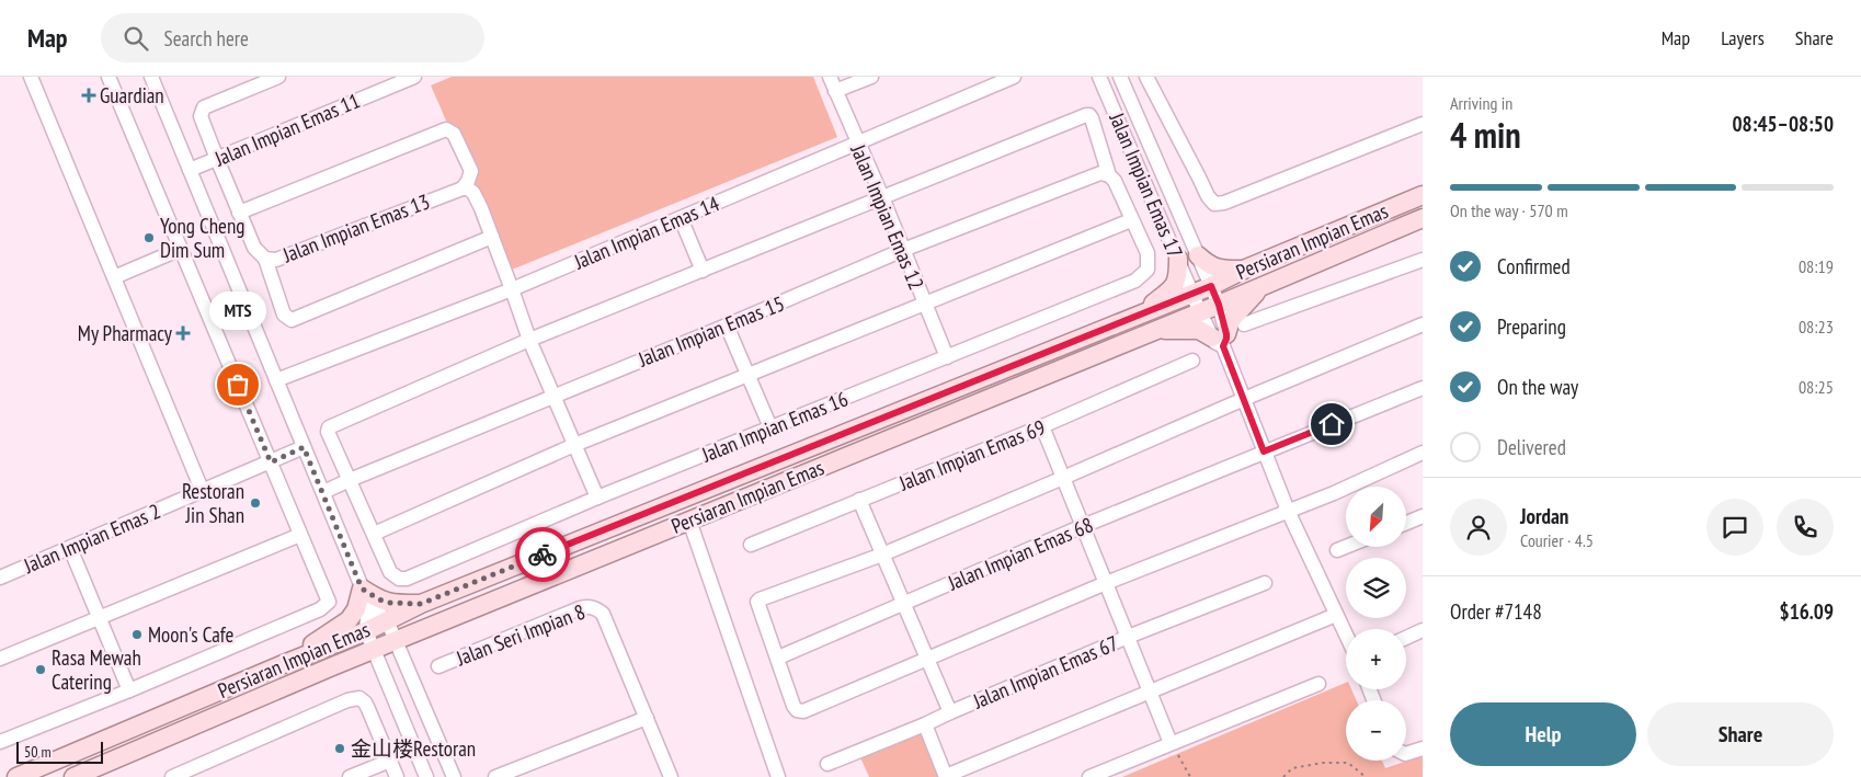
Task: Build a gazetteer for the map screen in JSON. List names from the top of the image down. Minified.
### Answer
{"streets":{"main road":["Persiaran Impian Emas"],"street":["Jalan Impian Emas 11","Jalan Impian Emas 17","Jalan Impian Emas 12","Jalan Impian Emas 13","Jalan Impian Emas 14","Jalan Impian Emas 15","Jalan Impian Emas 16","Jalan Impian Emas 69","Jalan Impian Emas 2","Jalan Impian Emas 68","Jalan Seri Impian 8","Jalan Impian Emas 67"]},"crossings":[["Jalan Impian Emas 11","Jalan Impian Emas 13"],["Jalan Impian Emas 17","Persiaran Impian Emas"],["Jalan Impian Emas 12","Jalan Impian Emas 14"],["Jalan Impian Emas 12","Jalan Impian Emas 15"],["Jalan Impian Emas 12","Jalan Impian Emas 16"],["Jalan Impian Emas 15","Jalan Impian Emas 16"]],"places":{"health":["Guardian","My Pharmacy"],"other":["Yong Cheng Dim Sum","MTS","Restoran Jin Shan","Moon's Cafe","Rasa Mewah Catering","金山楼Restoran"]},"scale_bar":"50 m","north":"bottom left","page":{"header":"Map","search":"Search here","nav":["Map","Layers","Share"],"heading":["4 min","Arriving in","08:45–08:50"],"panel":["Jordan","Courier · 4.5","Order #7148","$16.09"],"bar":"On the way · 570 m","list":[["Confirmed","08:19"],["Preparing","08:23"],["On the way","08:25"],"Delivered"],"bubble":"MTS","map_buttons":["+","−"],"buttons":["Help","Share"],"scale":"50 m"}}
